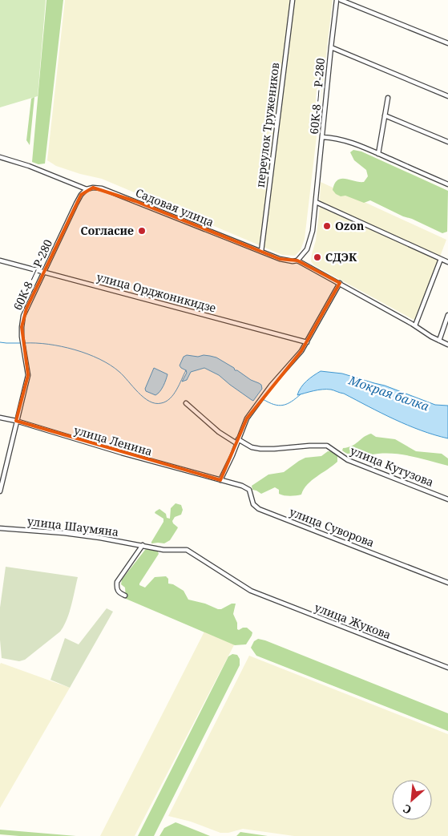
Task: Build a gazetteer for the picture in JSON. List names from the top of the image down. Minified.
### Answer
{"streets":{"street":["60К-8 — Р-280","переулок Тружеников","Садовая улица","улица Орджоникидзе","улица Ленина","улица Кутузова","улица Шаумяна","улица Суворова","улица Жукова"]},"crossings":[["60К-8 — Р-280","Садовая улица"],["60К-8 — Р-280","улица Орджоникидзе"],["60К-8 — Р-280","улица Ленина"],["переулок Тружеников","Садовая улица"],["улица Ленина","улица Суворова"],["улица Шаумяна","улица Жукова"]],"water":["Мокрая балка"],"places":["Ozon","Согласие","СДЭК"],"north":"bottom left"}
